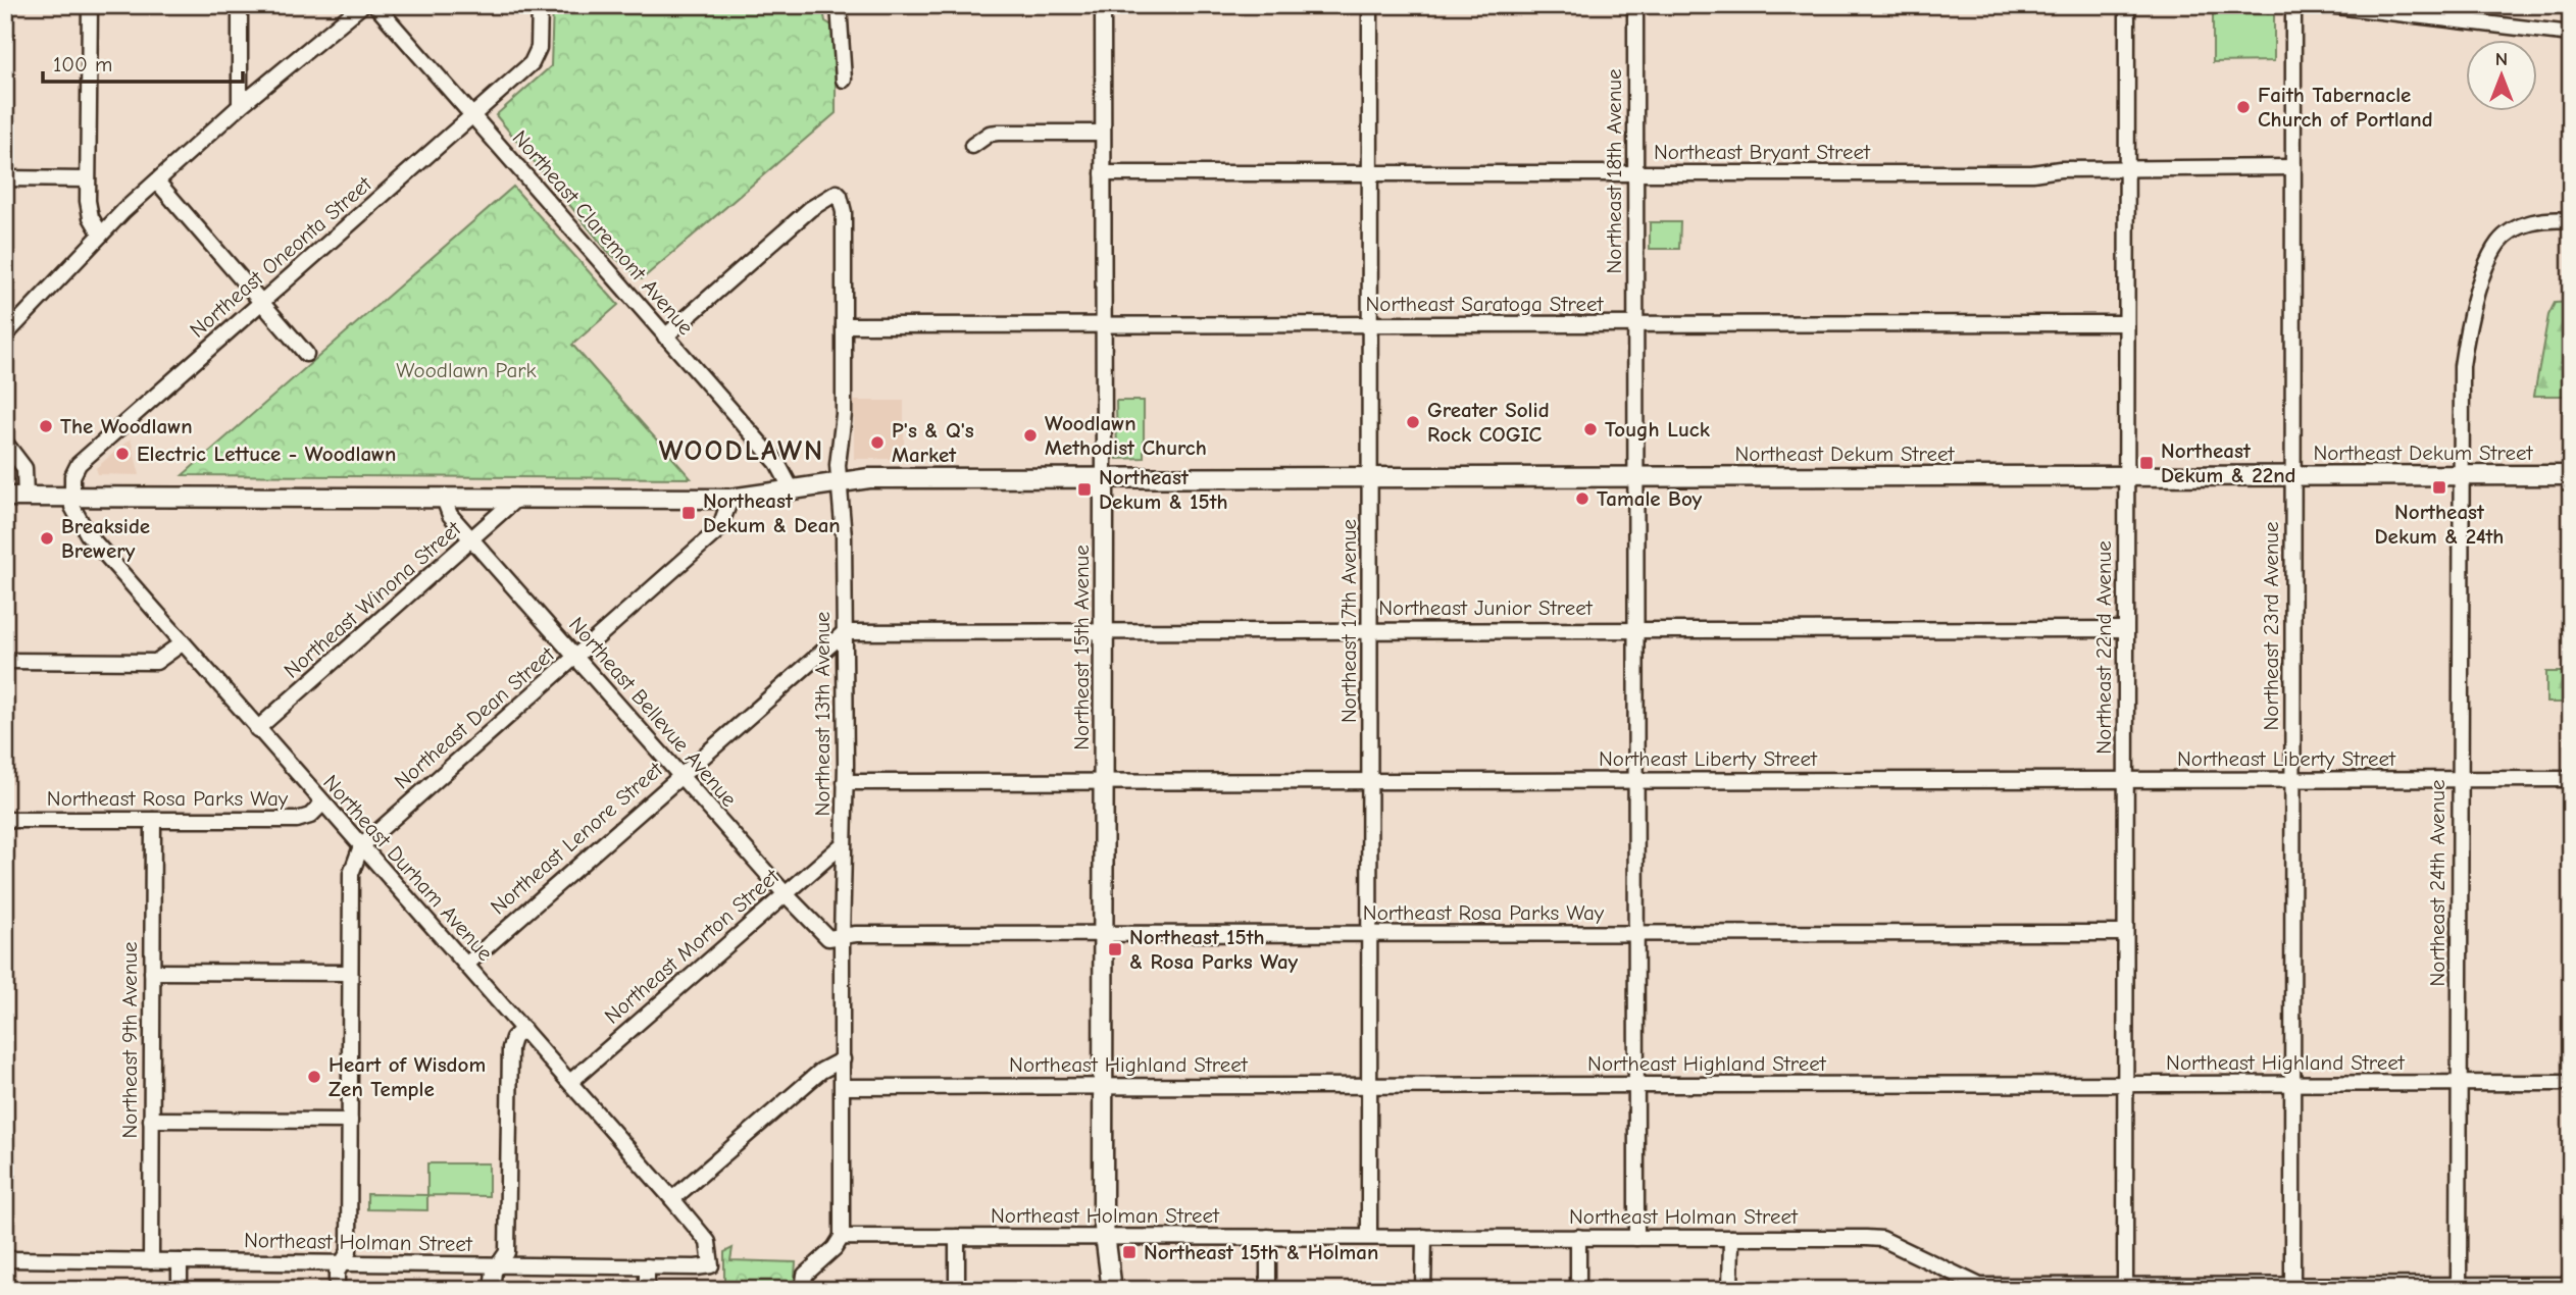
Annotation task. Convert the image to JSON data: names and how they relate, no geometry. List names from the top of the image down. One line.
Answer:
{"streets":{"street":["Northeast Bryant Street","Northeast 18th Avenue","Northeast Claremont Avenue","Northeast Oneonta Street","Northeast Saratoga Street","Northeast Dekum Street","Northeast Winona Street","Northeast Junior Street","Northeast 17th Avenue","Northeast 23rd Avenue","Northeast 15th Avenue","Northeast 22nd Avenue","Northeast Bellevue Avenue","Northeast 13th Avenue","Northeast Dean Street","Northeast Liberty Street","Northeast Rosa Parks Way","Northeast Lenore Street","Northeast Durham Avenue","Northeast 24th Avenue","Northeast Morton Street","Northeast 9th Avenue","Northeast Highland Street","Northeast Holman Street"]},"crossings":[["Northeast Bryant Street","Northeast 18th Avenue"],["Northeast Bryant Street","Northeast 17th Avenue"],["Northeast Bryant Street","Northeast 23rd Avenue"],["Northeast Bryant Street","Northeast 15th Avenue"],["Northeast Bryant Street","Northeast 22nd Avenue"],["Northeast 18th Avenue","Northeast Saratoga Street"],["Northeast 18th Avenue","Northeast Dekum Street"],["Northeast 18th Avenue","Northeast Junior Street"],["Northeast 18th Avenue","Northeast Liberty Street"],["Northeast 18th Avenue","Northeast Rosa Parks Way"],["Northeast 18th Avenue","Northeast Highland Street"],["Northeast 18th Avenue","Northeast Holman Street"],["Northeast Claremont Avenue","Northeast Oneonta Street"],["Northeast Claremont Avenue","Northeast Dekum Street"],["Northeast Claremont Avenue","Northeast 13th Avenue"],["Northeast Oneonta Street","Northeast Dekum Street"],["Northeast Oneonta Street","Northeast Durham Avenue"],["Northeast Saratoga Street","Northeast 17th Avenue"],["Northeast Saratoga Street","Northeast 15th Avenue"],["Northeast Saratoga Street","Northeast 22nd Avenue"],["Northeast Saratoga Street","Northeast 13th Avenue"],["Northeast Dekum Street","Northeast Winona Street"],["Northeast Dekum Street","Northeast 17th Avenue"],["Northeast Dekum Street","Northeast 23rd Avenue"],["Northeast Dekum Street","Northeast 15th Avenue"],["Northeast Dekum Street","Northeast 22nd Avenue"],["Northeast Dekum Street","Northeast Bellevue Avenue"],["Northeast Dekum Street","Northeast 13th Avenue"],["Northeast Dekum Street","Northeast Dean Street"],["Northeast Dekum Street","Northeast Durham Avenue"],["Northeast Dekum Street","Northeast 24th Avenue"],["Northeast Winona Street","Northeast Bellevue Avenue"],["Northeast Winona Street","Northeast Durham Avenue"],["Northeast Junior Street","Northeast 17th Avenue"],["Northeast Junior Street","Northeast 15th Avenue"],["Northeast Junior Street","Northeast 22nd Avenue"],["Northeast Junior Street","Northeast 13th Avenue"],["Northeast Junior Street","Northeast Lenore Street"],["Northeast 17th Avenue","Northeast Liberty Street"],["Northeast 17th Avenue","Northeast Rosa Parks Way"],["Northeast 17th Avenue","Northeast Highland Street"],["Northeast 17th Avenue","Northeast Holman Street"],["Northeast 23rd Avenue","Northeast Liberty Street"],["Northeast 23rd Avenue","Northeast Highland Street"],["Northeast 23rd Avenue","Northeast Holman Street"],["Northeast 15th Avenue","Northeast Liberty Street"],["Northeast 15th Avenue","Northeast Rosa Parks Way"],["Northeast 15th Avenue","Northeast Highland Street"],["Northeast 15th Avenue","Northeast Holman Street"],["Northeast 22nd Avenue","Northeast Liberty Street"],["Northeast 22nd Avenue","Northeast Rosa Parks Way"],["Northeast 22nd Avenue","Northeast Highland Street"],["Northeast 22nd Avenue","Northeast Holman Street"],["Northeast Bellevue Avenue","Northeast 13th Avenue"],["Northeast Bellevue Avenue","Northeast Dean Street"],["Northeast Bellevue Avenue","Northeast Rosa Parks Way"],["Northeast Bellevue Avenue","Northeast Lenore Street"],["Northeast Bellevue Avenue","Northeast Morton Street"],["Northeast 13th Avenue","Northeast Liberty Street"],["Northeast 13th Avenue","Northeast Rosa Parks Way"],["Northeast 13th Avenue","Northeast Lenore Street"],["Northeast 13th Avenue","Northeast Morton Street"],["Northeast 13th Avenue","Northeast Highland Street"],["Northeast 13th Avenue","Northeast Holman Street"],["Northeast Dean Street","Northeast Durham Avenue"],["Northeast Liberty Street","Northeast 24th Avenue"],["Northeast Rosa Parks Way","Northeast Durham Avenue"],["Northeast Rosa Parks Way","Northeast 9th Avenue"],["Northeast Lenore Street","Northeast Durham Avenue"],["Northeast Durham Avenue","Northeast Morton Street"],["Northeast Durham Avenue","Northeast Holman Street"],["Northeast 24th Avenue","Northeast Highland Street"],["Northeast 24th Avenue","Northeast Holman Street"],["Northeast 9th Avenue","Northeast Holman Street"]],"districts":["WOODLAWN"],"parks":["Woodlawn Park"],"places":{"other":["Faith Tabernacle Church of Portland","Greater Solid Rock COGIC","The Woodlawn","Tough Luck","Woodlawn Methodist Church","P's & Q's Market","Electric Lettuce - Woodlawn","Tamale Boy","Breakside Brewery","Heart of Wisdom Zen Temple"],"transit":["Northeast Dekum & 22nd","Northeast Dekum & 24th","Northeast Dekum & 15th","Northeast Dekum & Dean","Northeast 15th & Rosa Parks Way","Northeast 15th & Holman"]},"scale_bar":"100 m","north":"top"}
